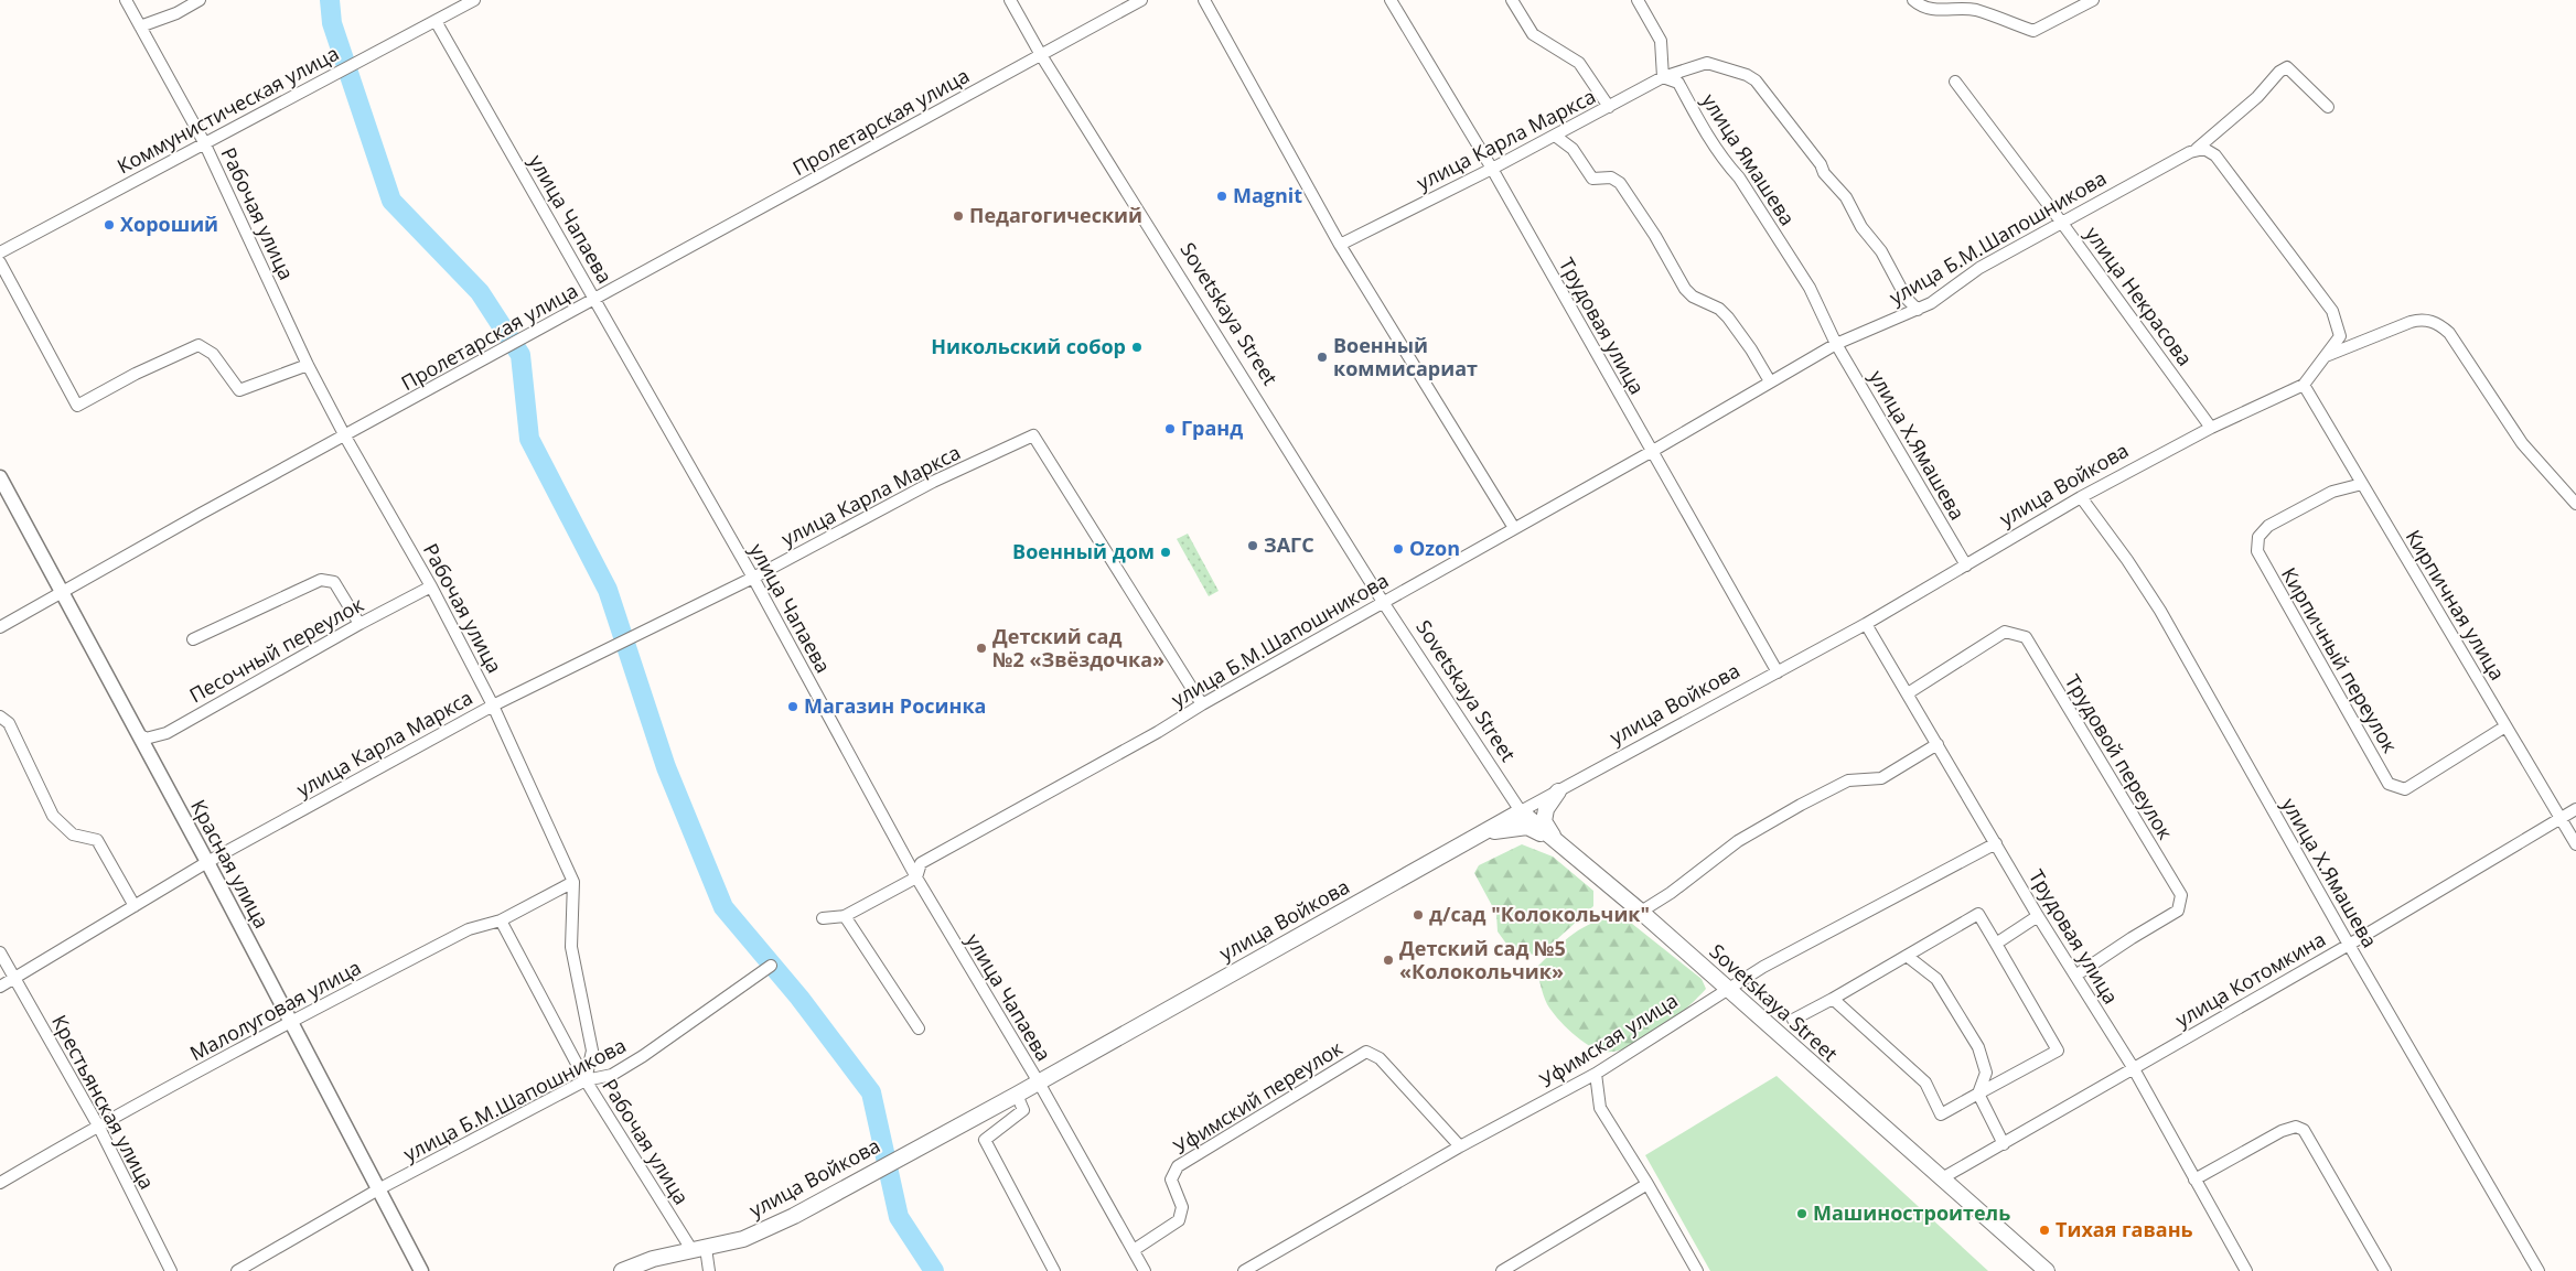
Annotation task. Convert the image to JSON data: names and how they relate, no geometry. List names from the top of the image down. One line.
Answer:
{"streets":{"main road":["Sovetskaya Street","улица Войкова"],"street":["Коммунистическая улица","Пролетарская улица","улица Карла Маркса","улица Ямашева","Рабочая улица","улица Чапаева","улица Б.М.Шапошникова","улица Некрасова","Трудовая улица","улица Х.Ямашева","Кирпичная улица","Песочный переулок","Кирпичный переулок","Трудовой переулок","Красная улица","улица Котомкина","Малолуговая улица","Уфимская улица","Уфимский переулок","Крестьянская улица"]},"crossings":[["Коммунистическая улица","Рабочая улица"],["Коммунистическая улица","улица Чапаева"],["Пролетарская улица","Рабочая улица"],["Пролетарская улица","улица Чапаева"],["Пролетарская улица","Sovetskaya Street"],["Пролетарская улица","Красная улица"],["улица Карла Маркса","улица Ямашева"],["улица Карла Маркса","Рабочая улица"],["улица Карла Маркса","улица Чапаева"],["улица Карла Маркса","улица Б.М.Шапошникова"],["улица Карла Маркса","Трудовая улица"],["улица Карла Маркса","Красная улица"],["улица Карла Маркса","Крестьянская улица"],["улица Ямашева","улица Б.М.Шапошникова"],["улица Ямашева","улица Х.Ямашева"],["Рабочая улица","улица Б.М.Шапошникова"],["Рабочая улица","улица Войкова"],["Рабочая улица","Песочный переулок"],["Рабочая улица","Малолуговая улица"],["улица Чапаева","улица Б.М.Шапошникова"],["улица Чапаева","улица Войкова"],["улица Чапаева","Уфимский переулок"],["улица Б.М.Шапошникова","улица Некрасова"],["улица Б.М.Шапошникова","Sovetskaya Street"],["улица Б.М.Шапошникова","Трудовая улица"],["улица Б.М.Шапошникова","улица Х.Ямашева"],["улица Б.М.Шапошникова","улица Войкова"],["улица Б.М.Шапошникова","Красная улица"],["улица Некрасова","улица Войкова"],["Sovetskaya Street","улица Войкова"],["Sovetskaya Street","улица Котомкина"],["Sovetskaya Street","Уфимская улица"],["Трудовая улица","улица Войкова"],["Трудовая улица","Трудовой переулок"],["Трудовая улица","улица Котомкина"],["Трудовая улица","Уфимская улица"],["улица Х.Ямашева","улица Войкова"],["улица Х.Ямашева","улица Котомкина"],["улица Войкова","Кирпичная улица"],["Кирпичная улица","Кирпичный переулок"],["Кирпичная улица","улица Котомкина"],["Песочный переулок","Красная улица"],["Красная улица","Малолуговая улица"],["Малолуговая улица","Крестьянская улица"],["Уфимская улица","Уфимский переулок"]],"places":["Magnit","Педагогический","Хороший","Никольский собор","Военный коммисариат","Гранд","ЗАГС","Ozon","Военный дом","Детский сад №2 «Звёздочка»","Магазин Росинка","д/сад \"Колокольчик\"","Детский сад №5 «Колокольчик»","Машиностроитель","Тихая гавань"]}
